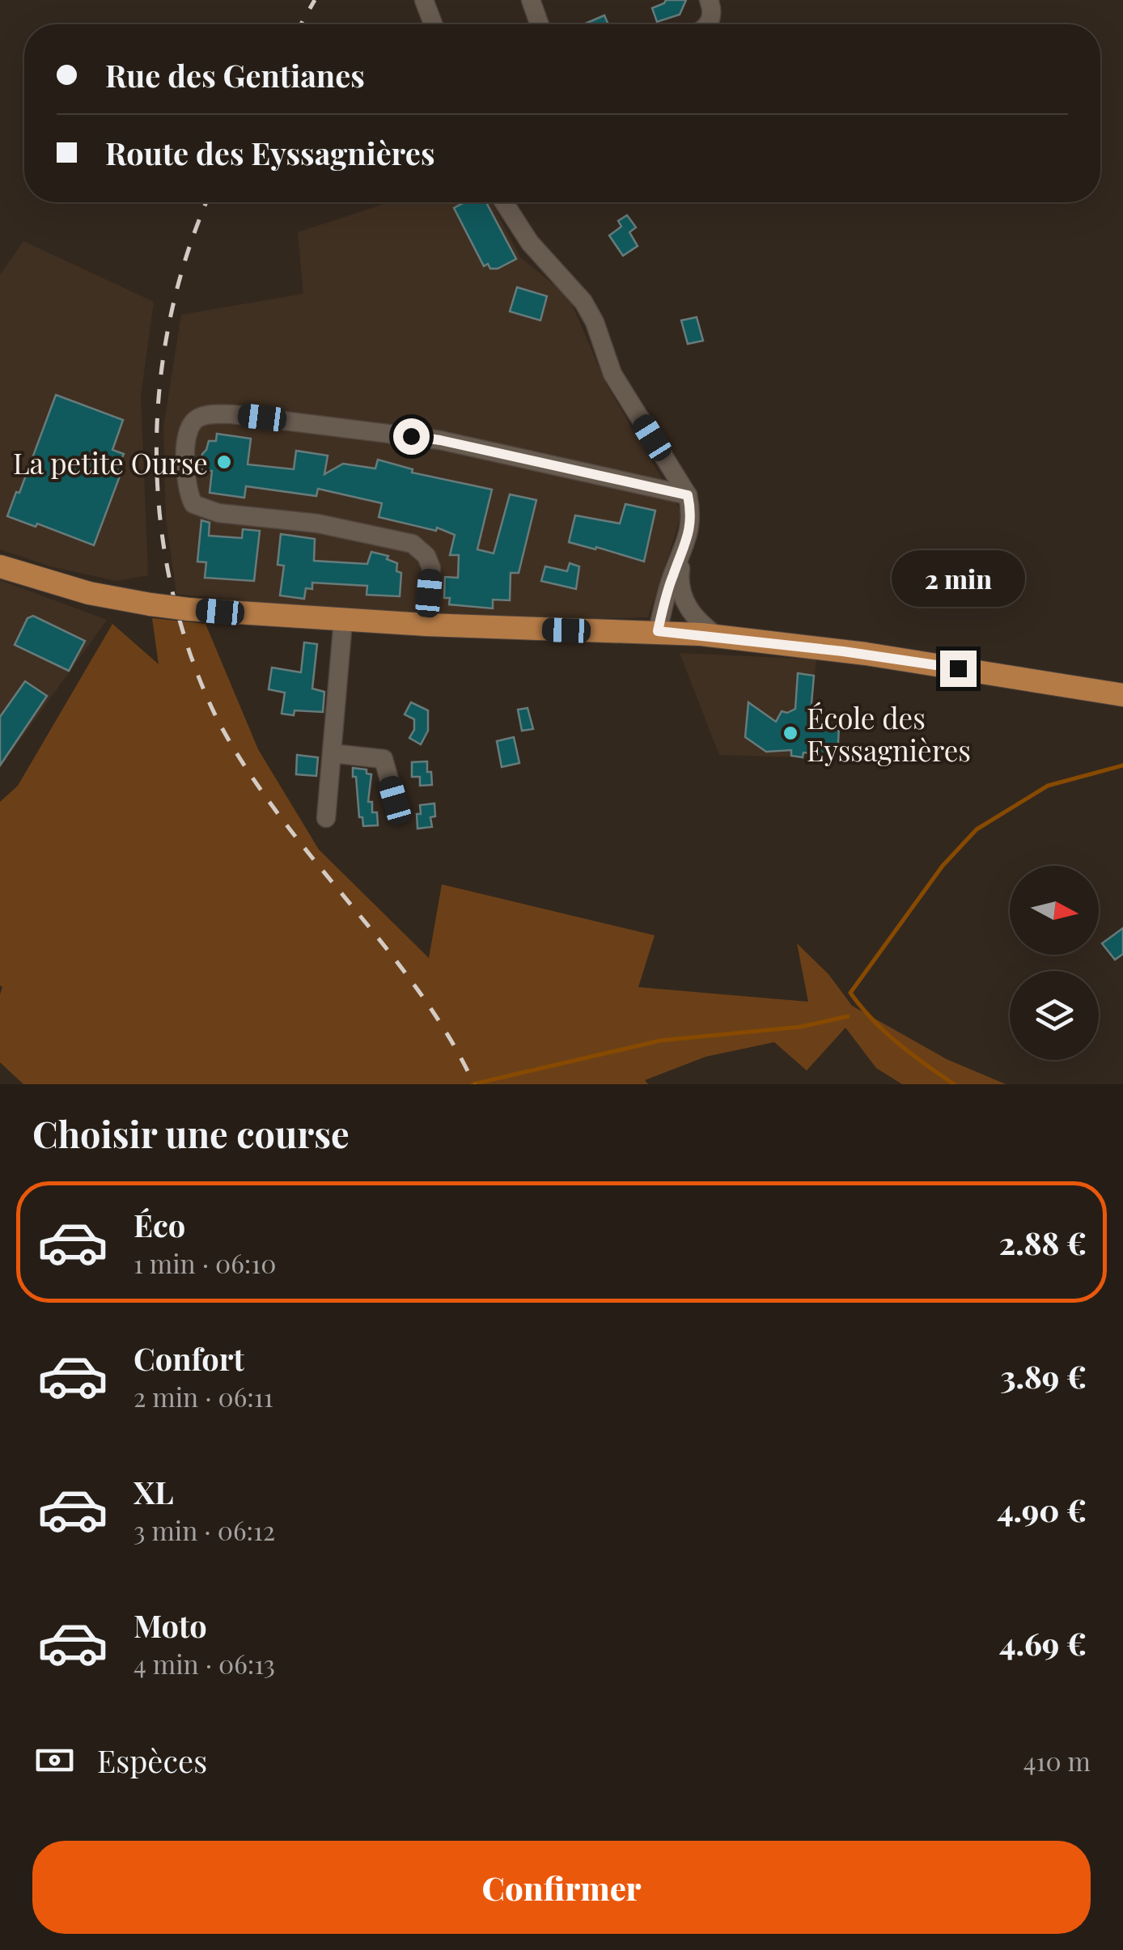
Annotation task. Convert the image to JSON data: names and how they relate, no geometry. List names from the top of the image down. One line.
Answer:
{"places":["La petite Ourse","École des Eyssagnières"],"north":"right","page":{"banner":["Rue des Gentianes","Route des Eyssagnières"],"bubble":"2 min","heading":"Choisir une course","list":[{"name":"Éco","note":"1 min · 06:10","value":"2.88 €"},{"name":"Confort","note":"2 min · 06:11","value":"3.89 €"},{"name":"XL","note":"3 min · 06:12","value":"4.90 €"},{"name":"Moto","note":"4 min · 06:13","value":"4.69 €"}],"pay":["Espèces","410 m"],"buttons":"Confirmer"}}
